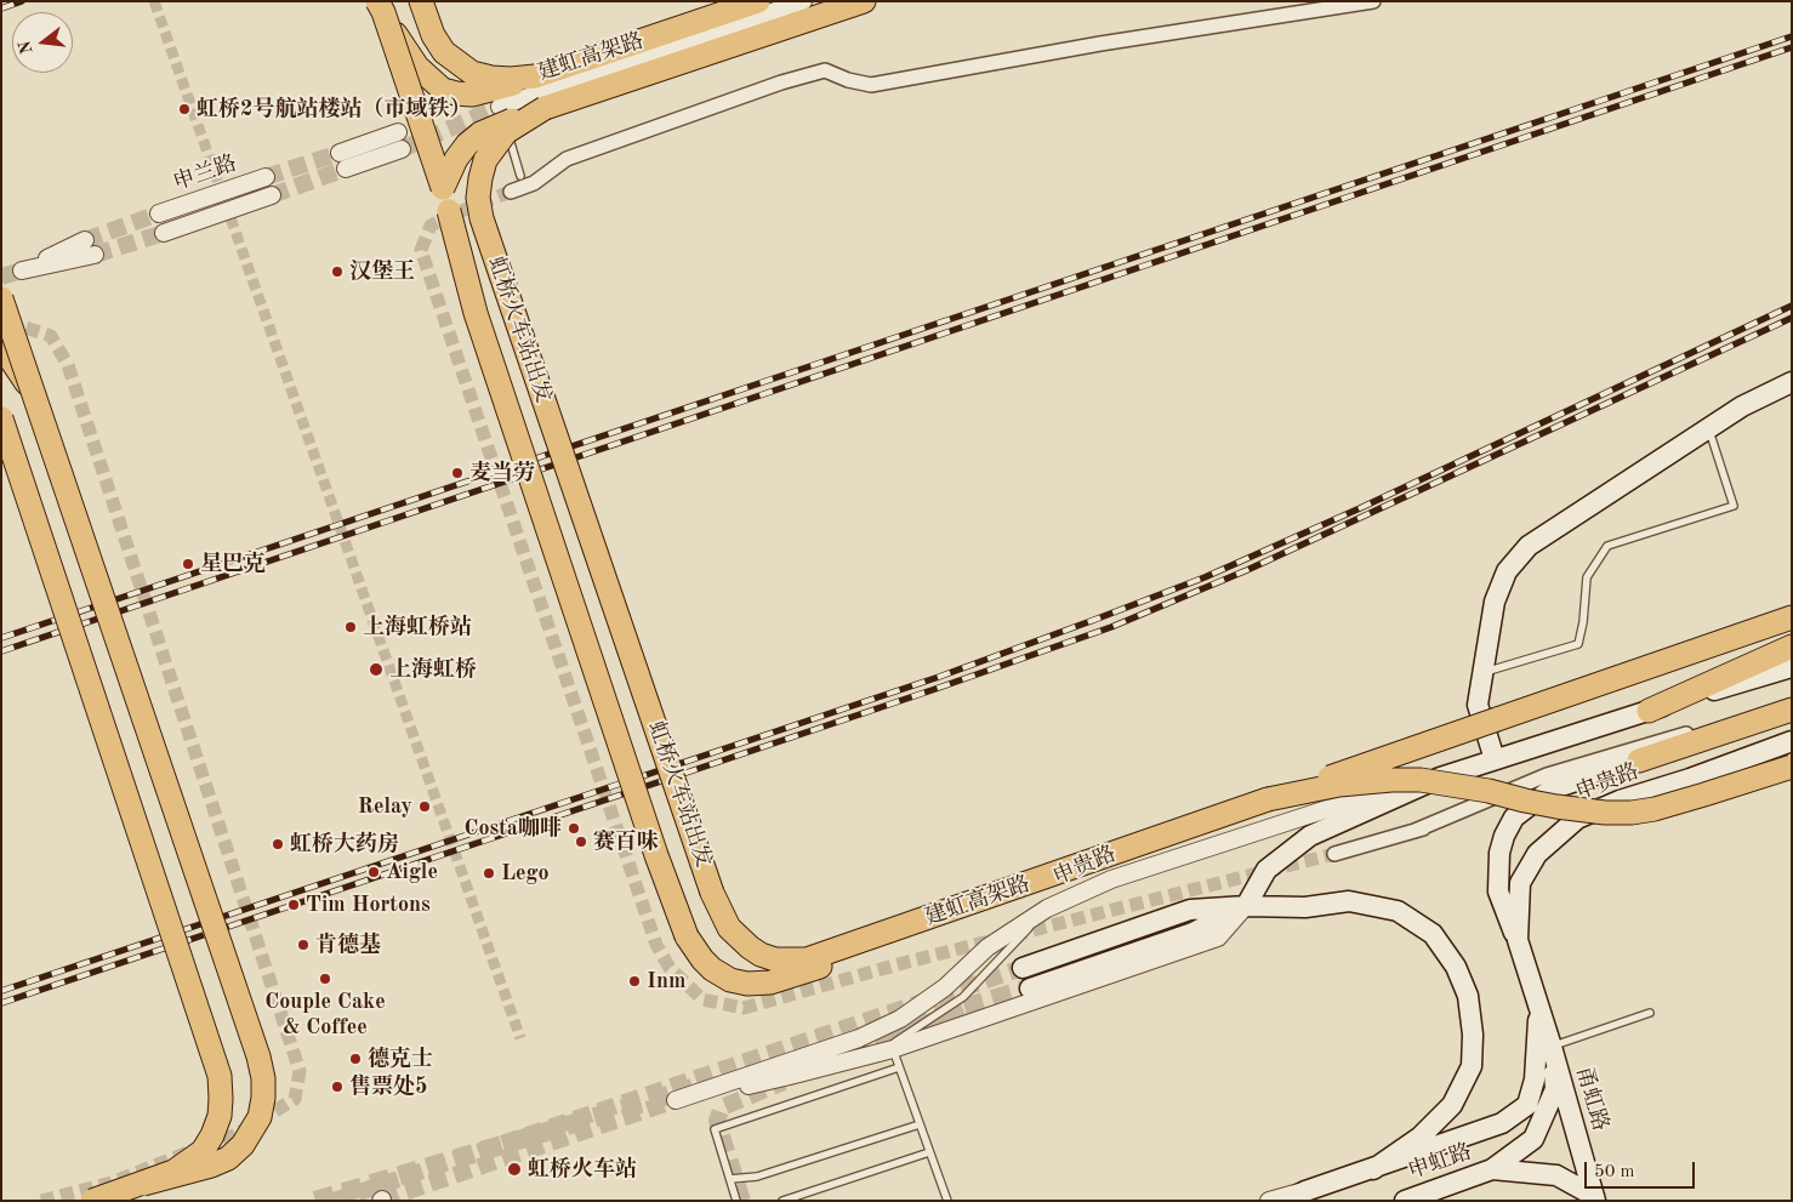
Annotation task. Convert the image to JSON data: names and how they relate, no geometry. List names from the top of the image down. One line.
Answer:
{"streets":{"highway":["建虹高架路","虹桥火车站出发"],"main road":["申贵路","甬虹路","申虹路"],"street":["申兰路"]},"crossings":[["建虹高架路","虹桥火车站出发"],["申贵路","甬虹路"],["申贵路","申虹路"],["甬虹路","申虹路"]],"places":["虹桥2号航站楼站（市域铁）","汉堡王","麦当劳","星巴克","上海虹桥站","上海虹桥","Relay","Costa咖啡","赛百味","虹桥大药房","Aigle","Lego","Tim Hortons","肯德基","Couple Cake & Coffee","Inm","德克士","售票处5","虹桥火车站"],"scale_bar":"50 m","north":"left"}
